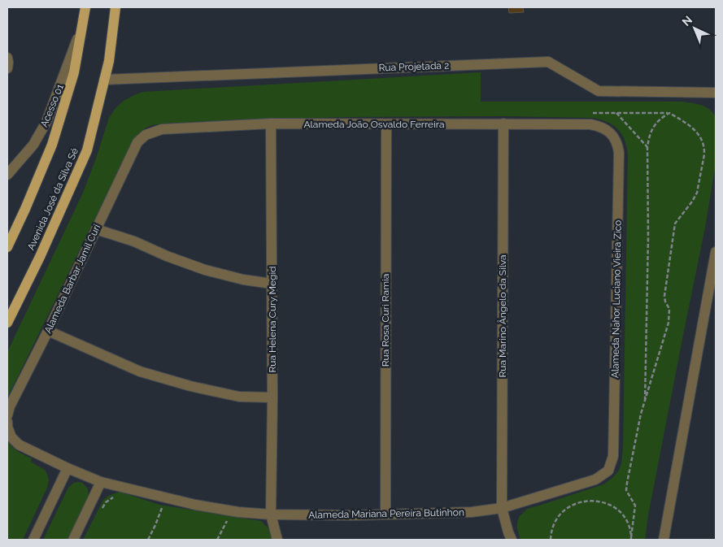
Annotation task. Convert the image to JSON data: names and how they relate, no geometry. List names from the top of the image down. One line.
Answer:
{"streets":{"main road":["Avenida José da Silva Sé"],"street":["Rua Projetada 2","Acesso 01","Alameda João Osvaldo Ferreira","Alameda Barbar Jamil Curi","Alameda Nahor Luciano Vieira Zico","Rua Marino Ângelo da Silva","Rua Helena Cury Megid","Rua Rosa Curi Ramia","Alameda Mariana Pereira Butinhon"]},"crossings":[["Rua Projetada 2","Avenida José da Silva Sé"],["Alameda João Osvaldo Ferreira","Alameda Barbar Jamil Curi"],["Alameda João Osvaldo Ferreira","Alameda Nahor Luciano Vieira Zico"],["Alameda João Osvaldo Ferreira","Rua Marino Ângelo da Silva"],["Alameda João Osvaldo Ferreira","Rua Helena Cury Megid"],["Alameda João Osvaldo Ferreira","Rua Rosa Curi Ramia"],["Alameda Nahor Luciano Vieira Zico","Alameda Mariana Pereira Butinhon"],["Rua Marino Ângelo da Silva","Alameda Mariana Pereira Butinhon"],["Rua Helena Cury Megid","Alameda Mariana Pereira Butinhon"],["Rua Rosa Curi Ramia","Alameda Mariana Pereira Butinhon"]],"north":"top left"}
